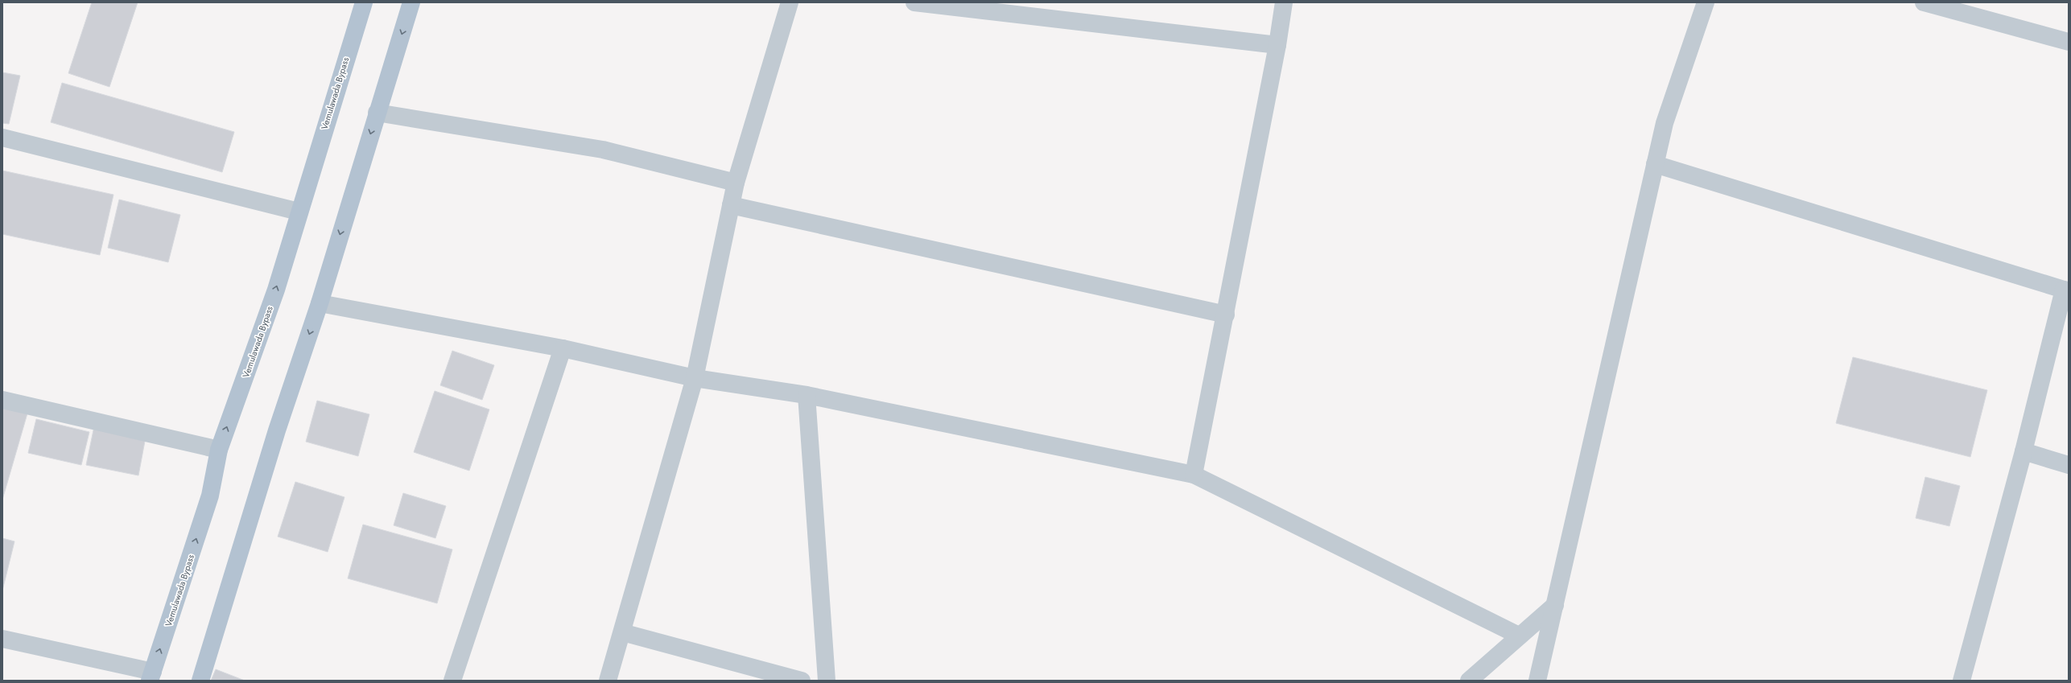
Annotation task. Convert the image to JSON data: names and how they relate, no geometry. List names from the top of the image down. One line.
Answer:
{"streets":{"main road":["Vemulawada Bypass"]}}
